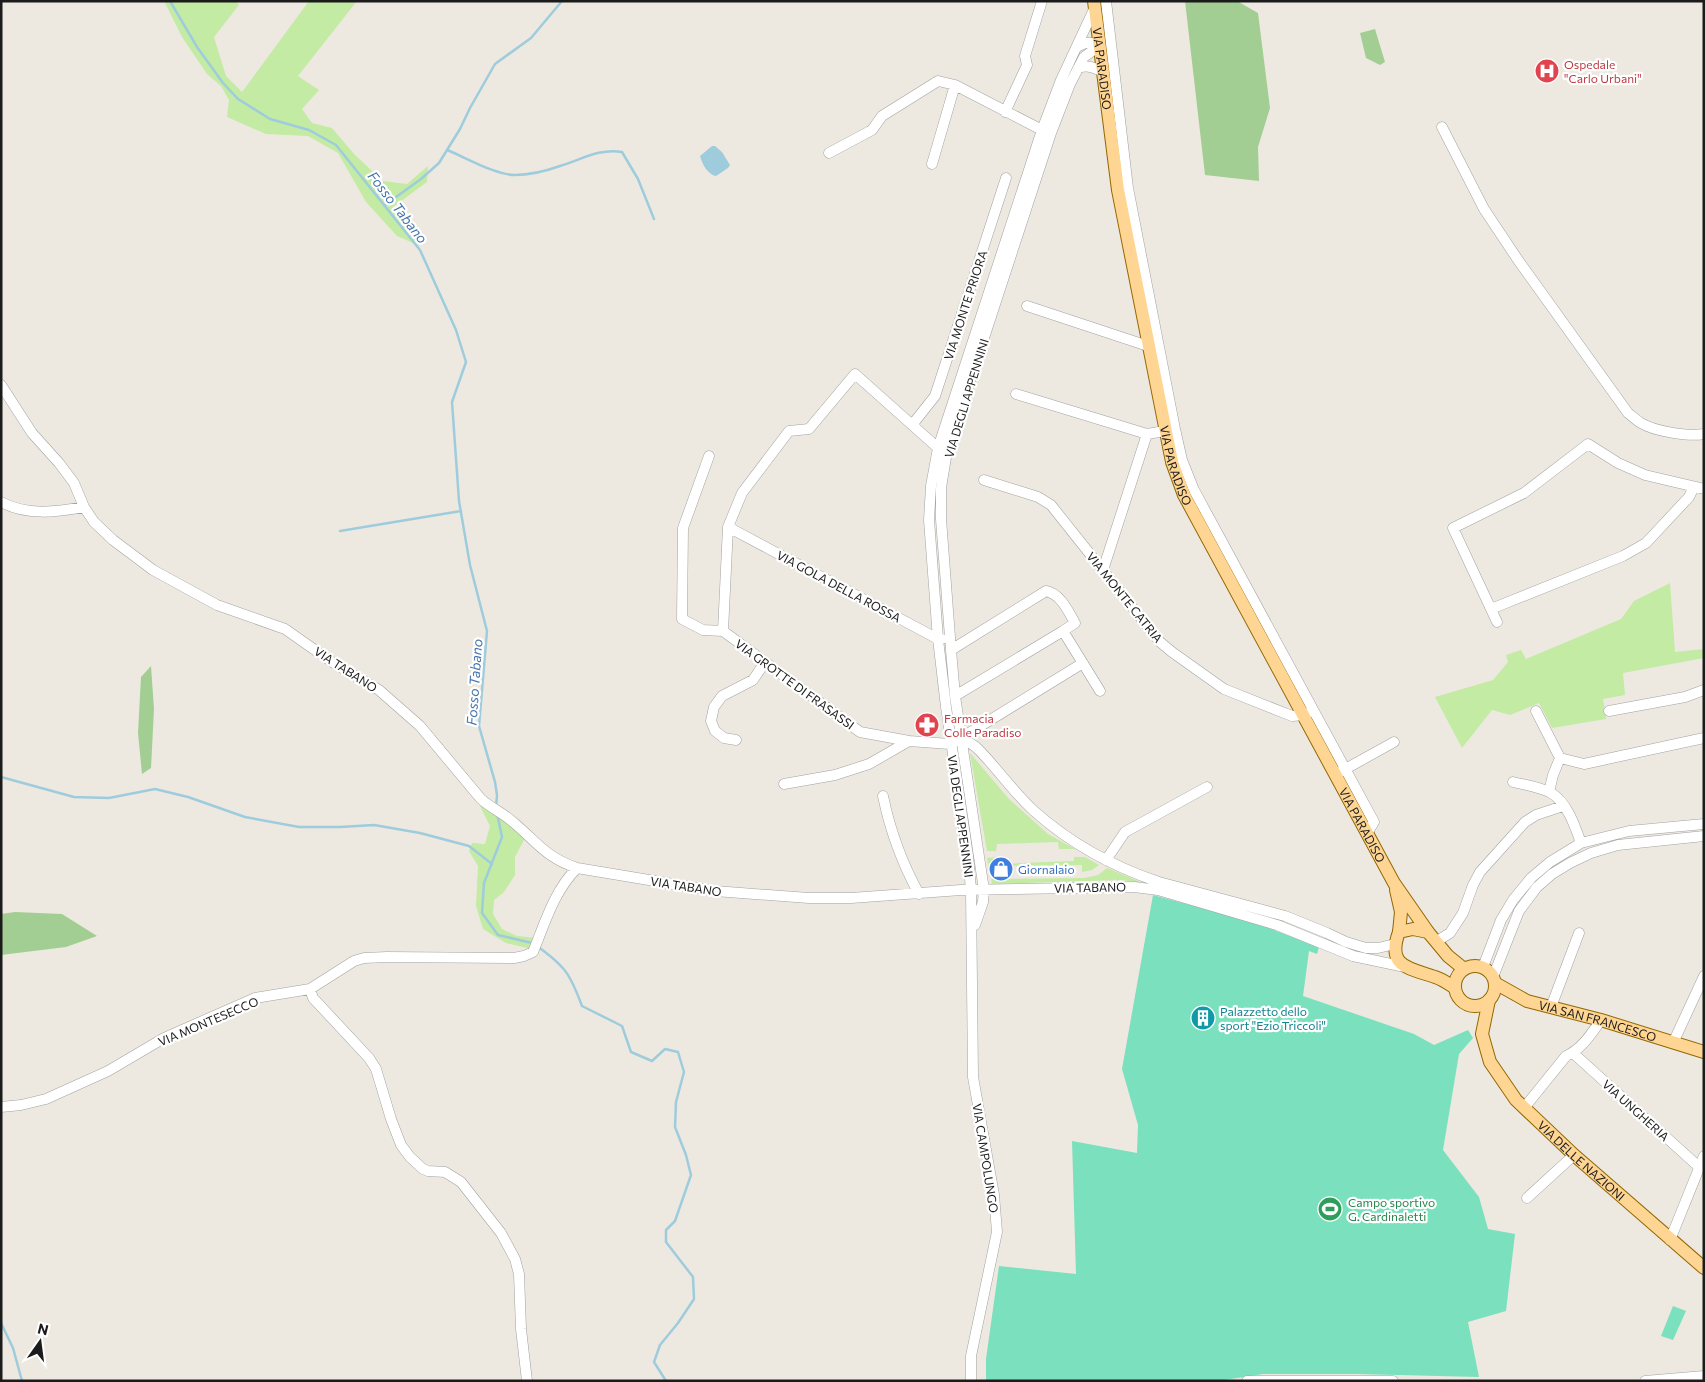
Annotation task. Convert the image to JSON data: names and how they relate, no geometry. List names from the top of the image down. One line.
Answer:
{"streets":{"main road":["VIA PARADISO","VIA SAN FRANCESCO","VIA DELLE NAZIONI"],"street":["VIA MONTE PRIORA","VIA DEGLI APPENNINI","VIA GOLA DELLA ROSSA","VIA MONTE CATRIA","VIA TABANO","VIA GROTTE DI FRASASSI","VIA MONTESECCO","VIA UNGHERIA","VIA CAMPOLUNGO"]},"crossings":[["VIA PARADISO","VIA DEGLI APPENNINI"],["VIA PARADISO","VIA MONTE CATRIA"],["VIA MONTE PRIORA","VIA GROTTE DI FRASASSI"],["VIA DEGLI APPENNINI","VIA GOLA DELLA ROSSA"],["VIA DEGLI APPENNINI","VIA TABANO"],["VIA DEGLI APPENNINI","VIA GROTTE DI FRASASSI"],["VIA DEGLI APPENNINI","VIA CAMPOLUNGO"],["VIA GOLA DELLA ROSSA","VIA GROTTE DI FRASASSI"],["VIA TABANO","VIA MONTESECCO"],["VIA TABANO","VIA CAMPOLUNGO"],["VIA SAN FRANCESCO","VIA DELLE NAZIONI"]],"water":["Fosso Tabano"],"places":{"hospital":["Ospedale \"Carlo Urbani\""],"pharmacy":["Farmacia Colle Paradiso"],"shop":["Giornalaio"],"building":["Palazzetto dello sport \"Ezio Triccoli\""],"sports":["Campo sportivo G. Cardinaletti"]},"north":"top"}
